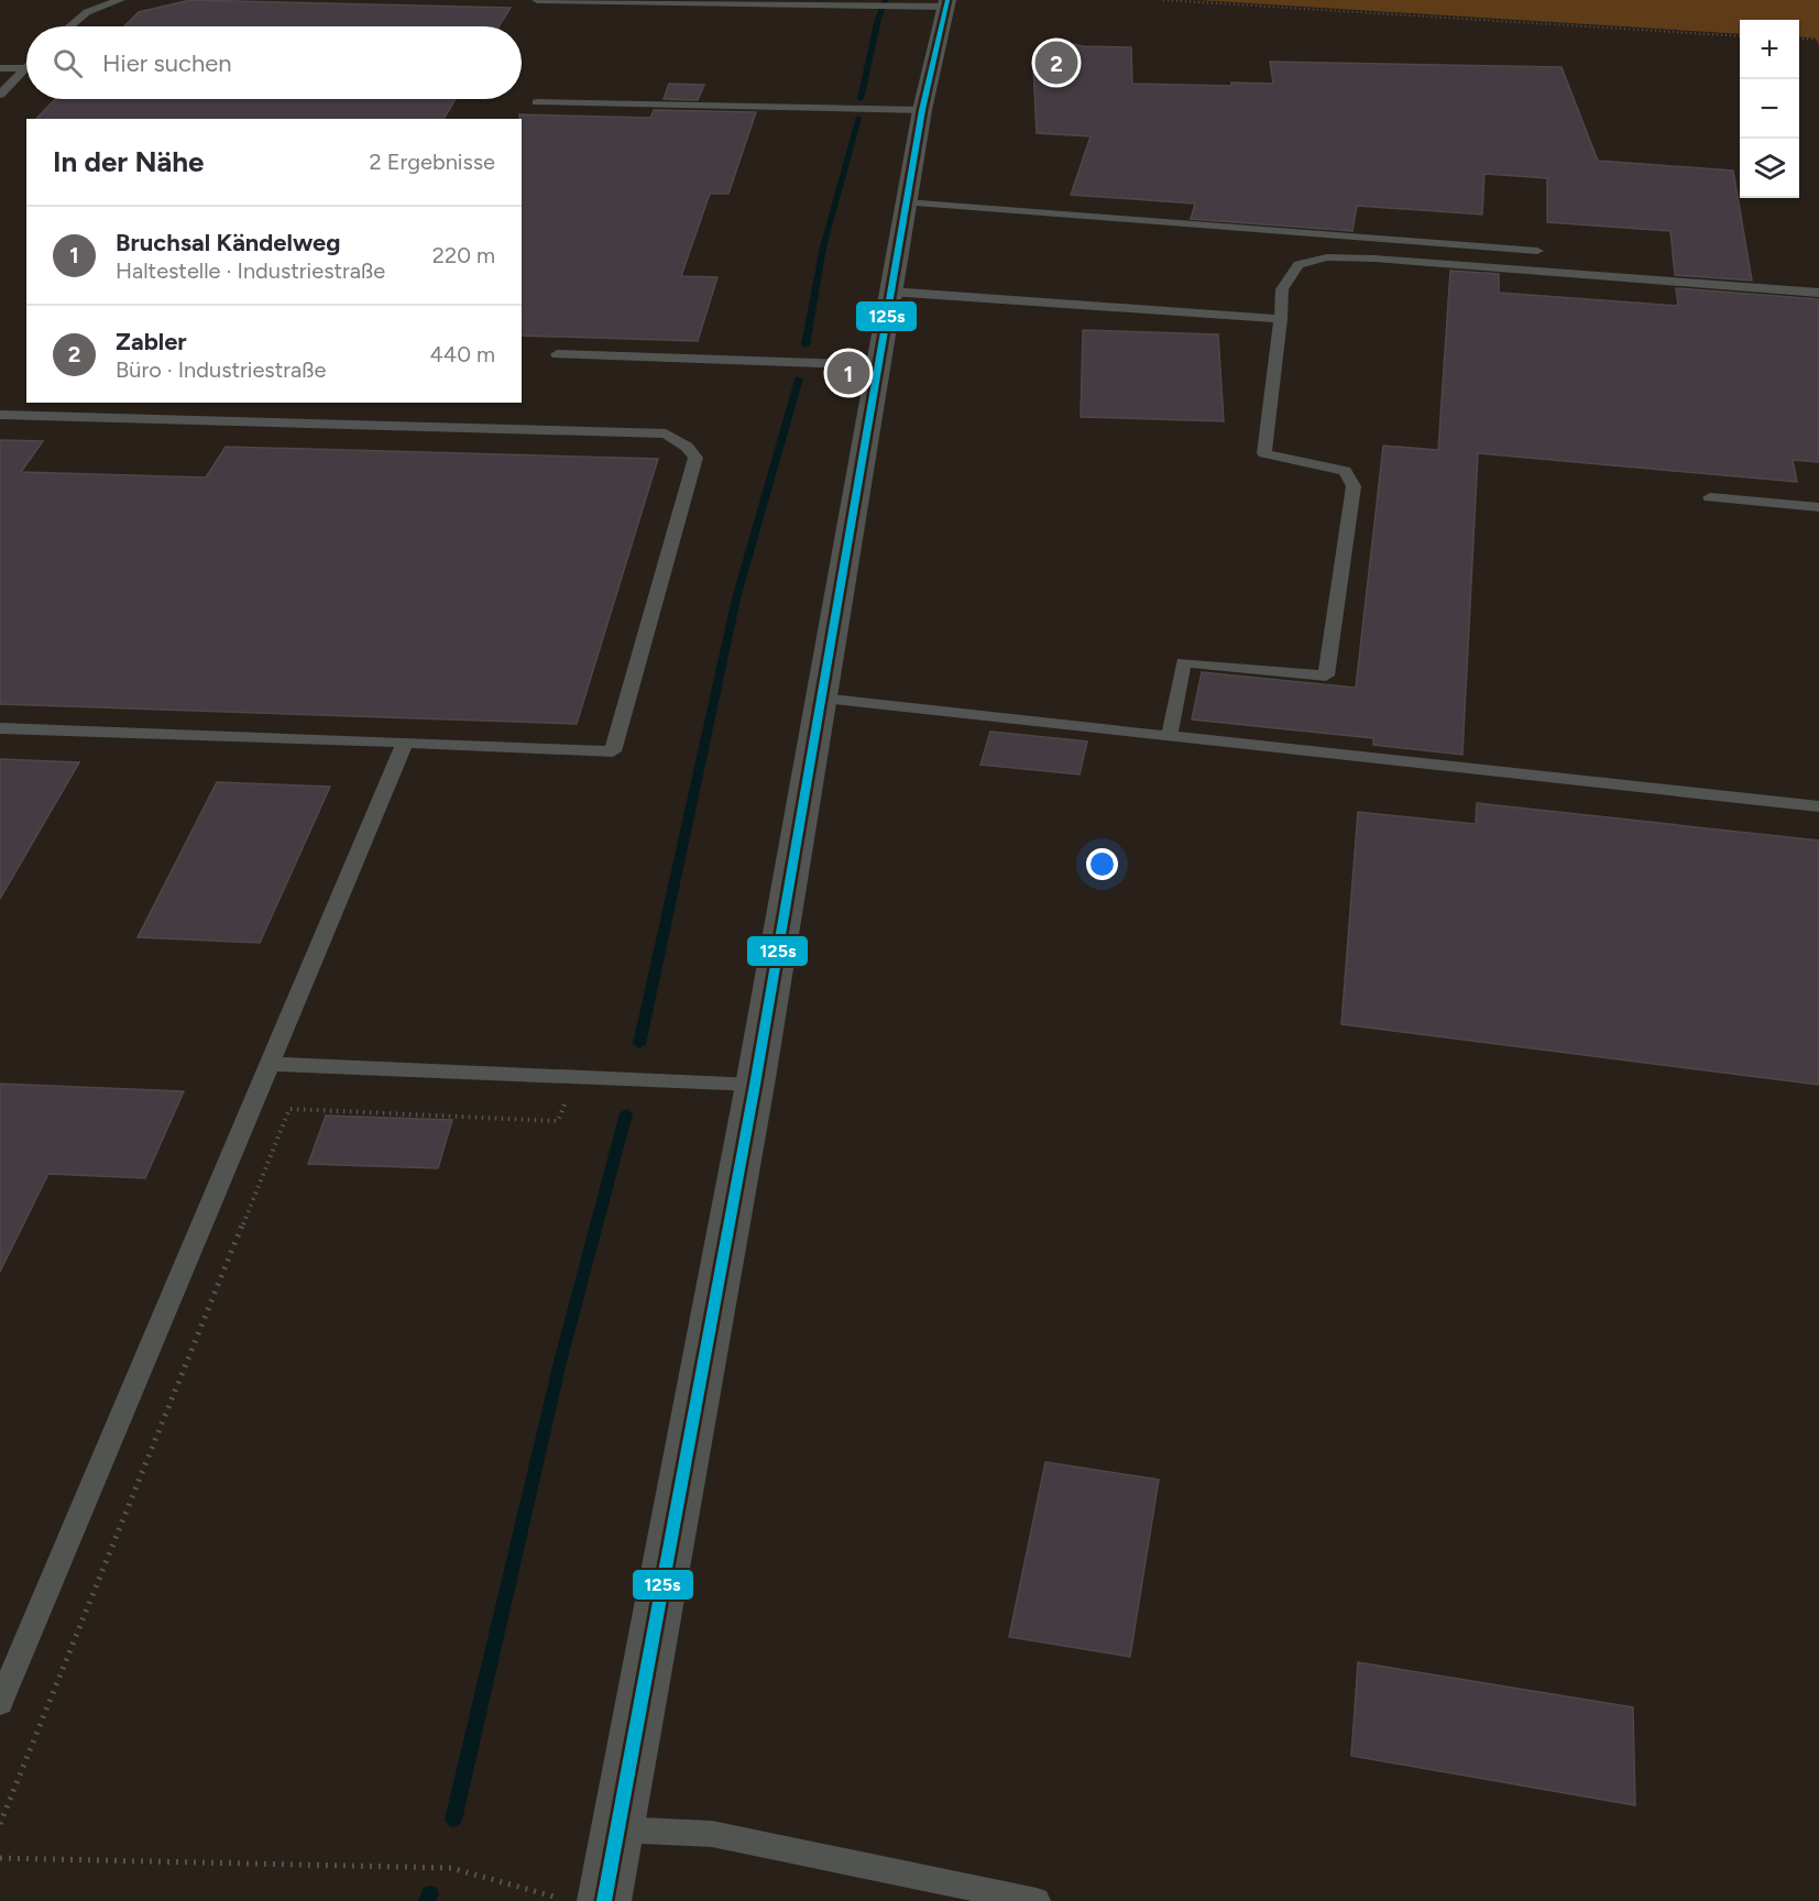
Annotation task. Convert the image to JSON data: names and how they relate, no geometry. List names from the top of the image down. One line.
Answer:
{"lines":["transit line 125s"],"page":{"map_buttons":["+","−"],"search":"Hier suchen","pins":["2","1"],"heading":["In der Nähe","2 Ergebnisse"],"list":[{"mark":"1","name":"Bruchsal Kändelweg","note":"Haltestelle · Industriestraße","value":"220 m"},{"mark":"2","name":"Zabler","note":"Büro · Industriestraße","value":"440 m"}]}}
